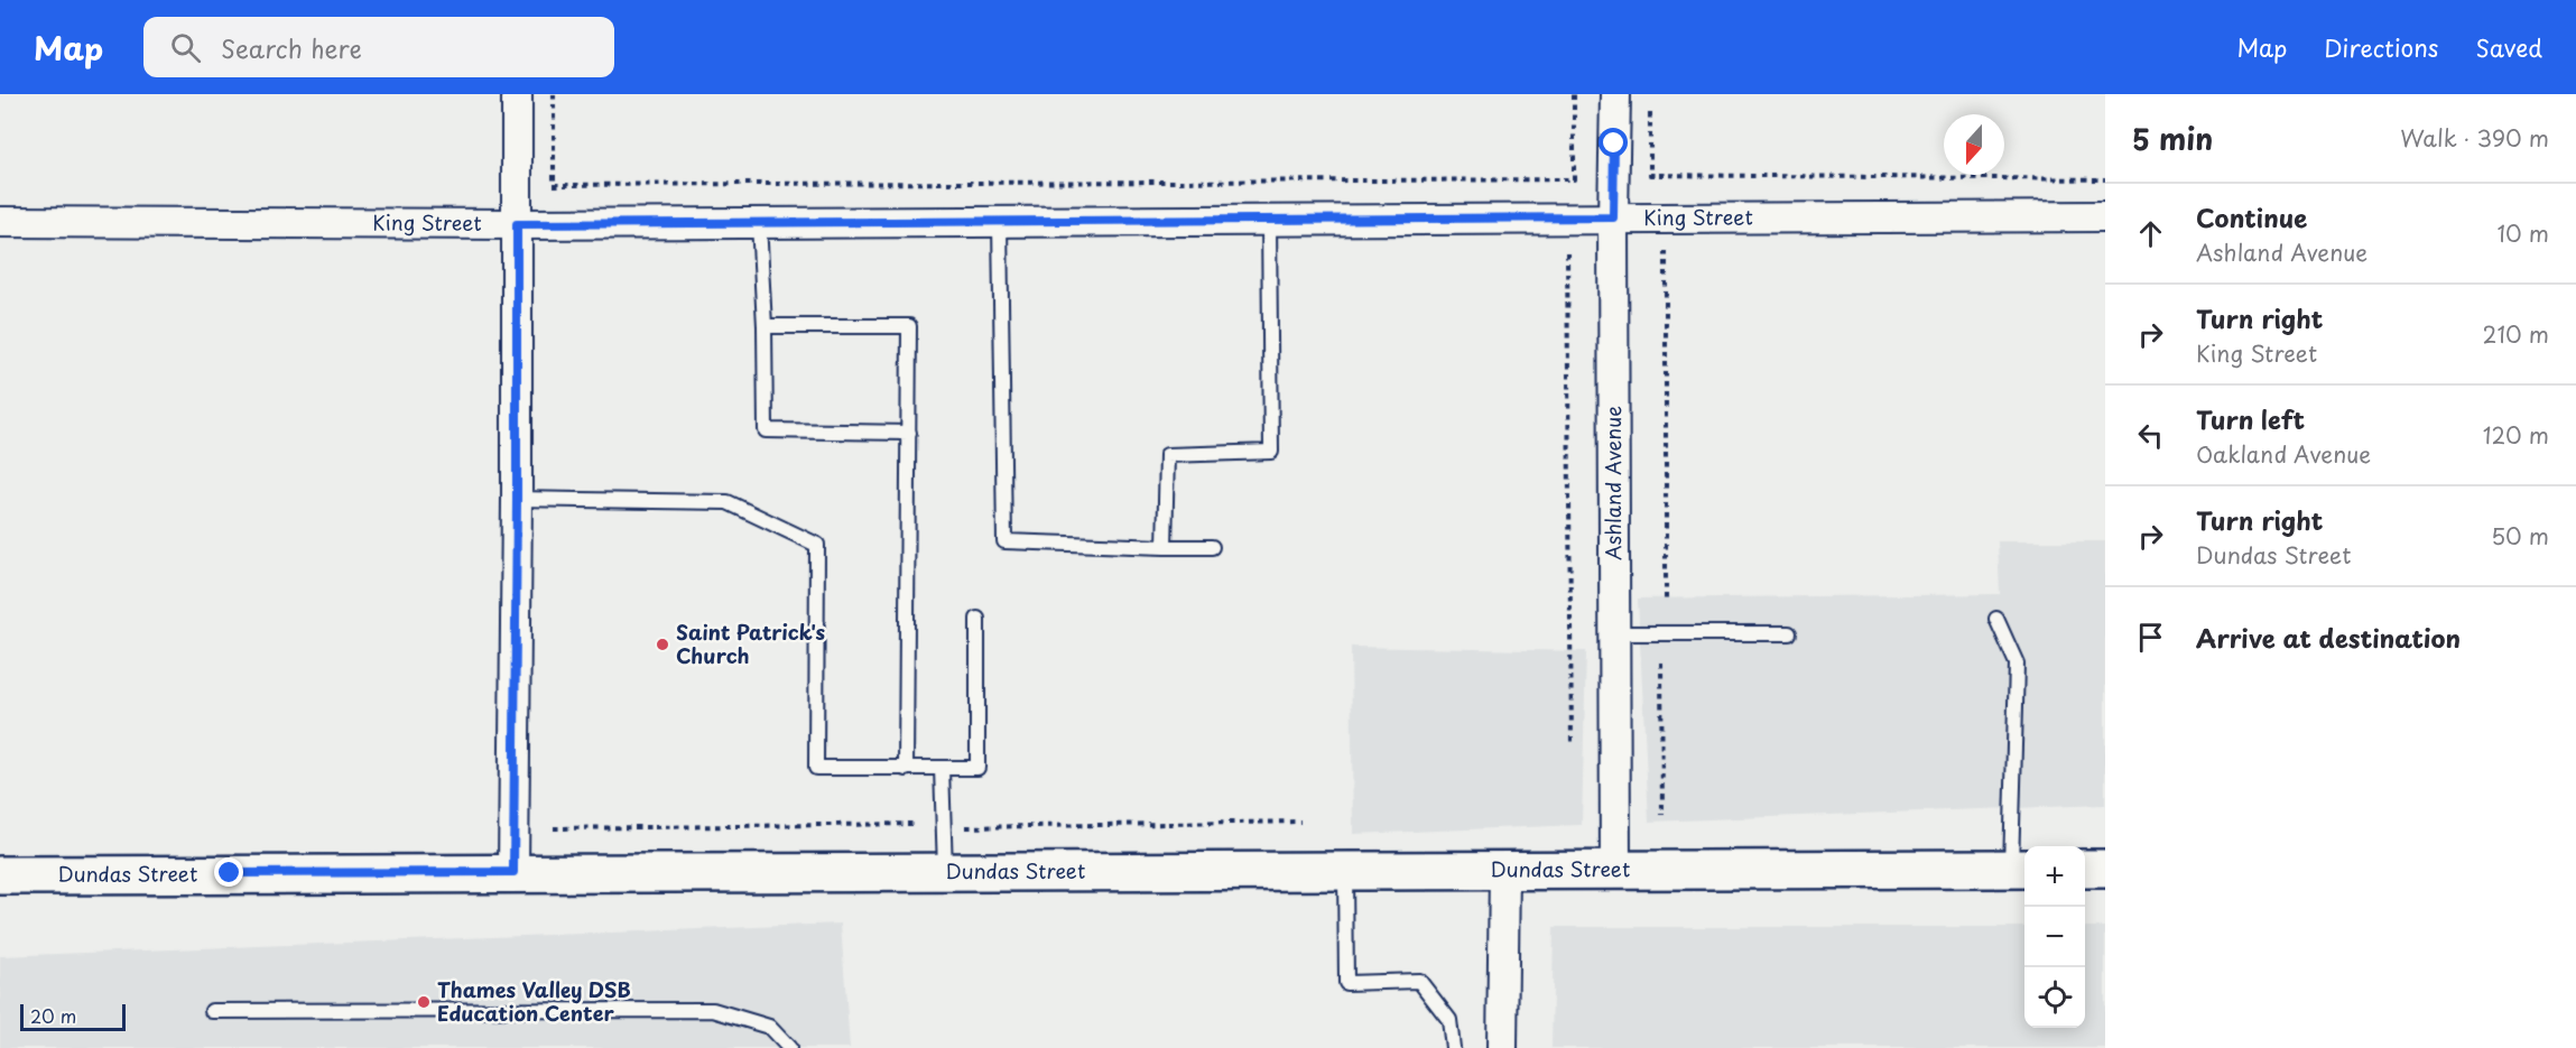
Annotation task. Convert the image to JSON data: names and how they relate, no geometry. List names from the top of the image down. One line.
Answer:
{"streets":{"main road":["Dundas Street"],"street":["King Street","Ashland Avenue"]},"crossings":[["King Street","Ashland Avenue"],["Ashland Avenue","Dundas Street"]],"places":["Saint Patrick's Church","Thames Valley DSB Education Center"],"scale_bar":"20 m","north":"bottom","page":{"header":"Map","search":"Search here","nav":["Map","Directions","Saved"],"heading":["5 min","Walk · 390 m"],"list":[["Continue","Ashland Avenue","10 m"],["Turn right","King Street","210 m"],["Turn left","Oakland Avenue","120 m"],["Turn right","Dundas Street","50 m"],"Arrive at destination"],"map_buttons":["+","−"],"scale":"20 m"}}
